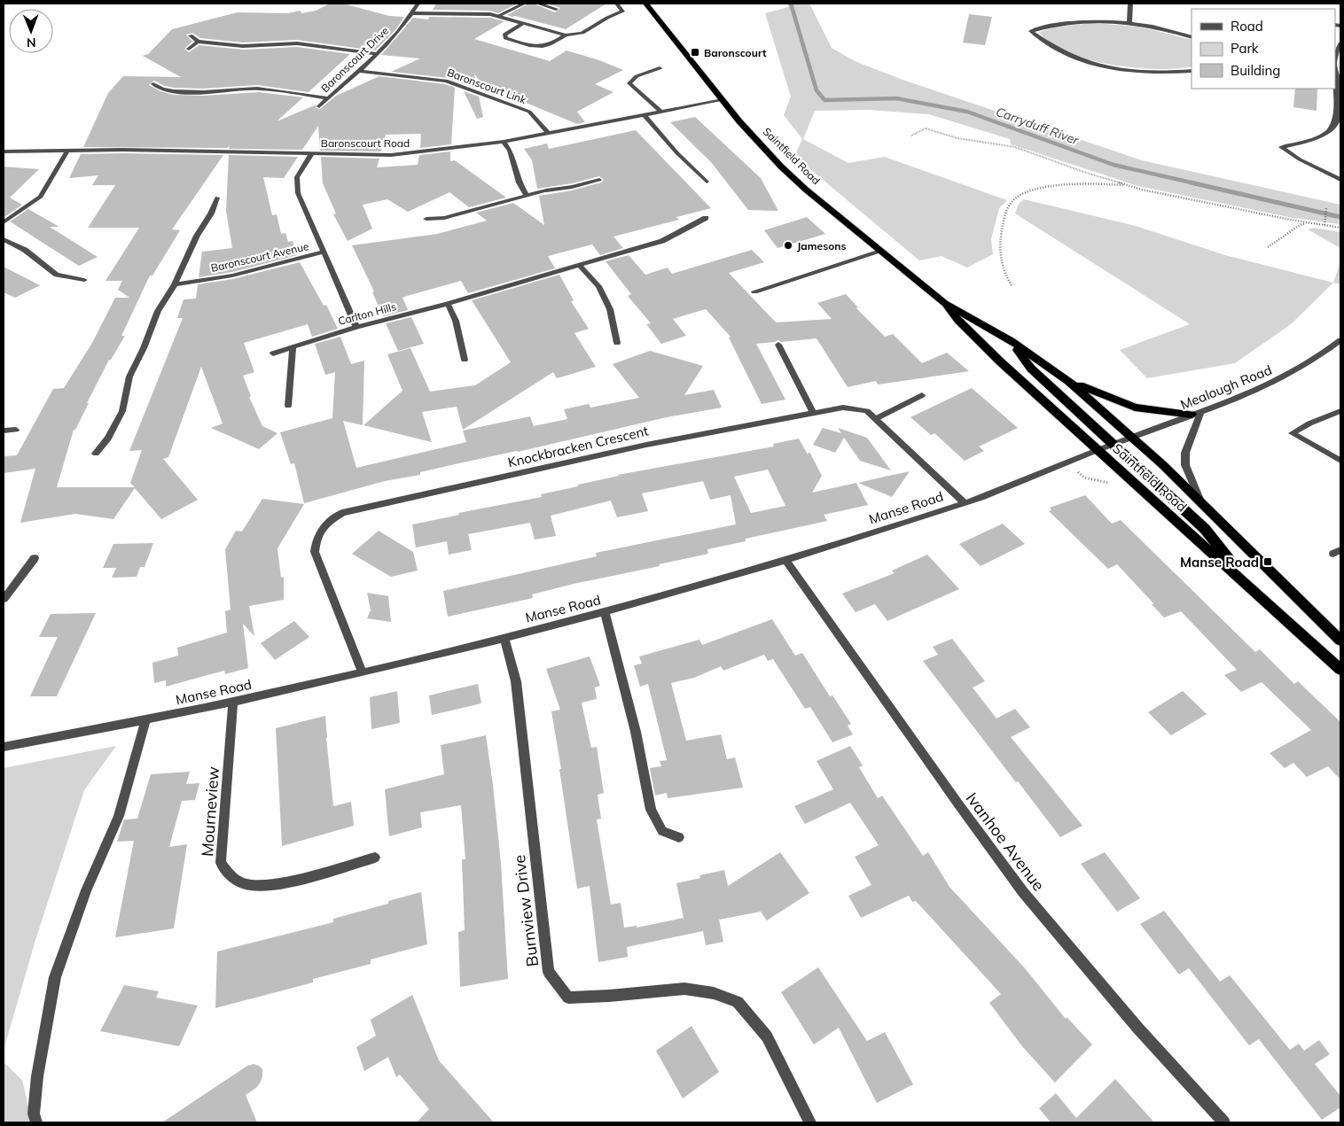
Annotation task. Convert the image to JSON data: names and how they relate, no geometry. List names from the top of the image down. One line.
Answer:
{"streets":{"highway":["Saintfield Road"],"street":["Baronscourt Drive","Baronscourt Link","Baronscourt Road","Baronscourt Avenue","Carlton Hills","Mealough Road","Knockbracken Crescent","Manse Road","Mourneview","Ivanhoe Avenue","Burnview Drive"]},"crossings":[["Baronscourt Drive","Baronscourt Link"],["Baronscourt Link","Baronscourt Road"],["Baronscourt Road","Saintfield Road"],["Baronscourt Road","Baronscourt Avenue"],["Saintfield Road","Mealough Road"],["Saintfield Road","Manse Road"],["Baronscourt Avenue","Carlton Hills"],["Mealough Road","Manse Road"],["Knockbracken Crescent","Manse Road"],["Manse Road","Mourneview"],["Manse Road","Ivanhoe Avenue"],["Manse Road","Burnview Drive"]],"water":["Carryduff River"],"places":{"transit":["Baronscourt","Manse Road"],"other":["Jamesons"]},"legend":["Road","Park","Building"],"north":"bottom"}
